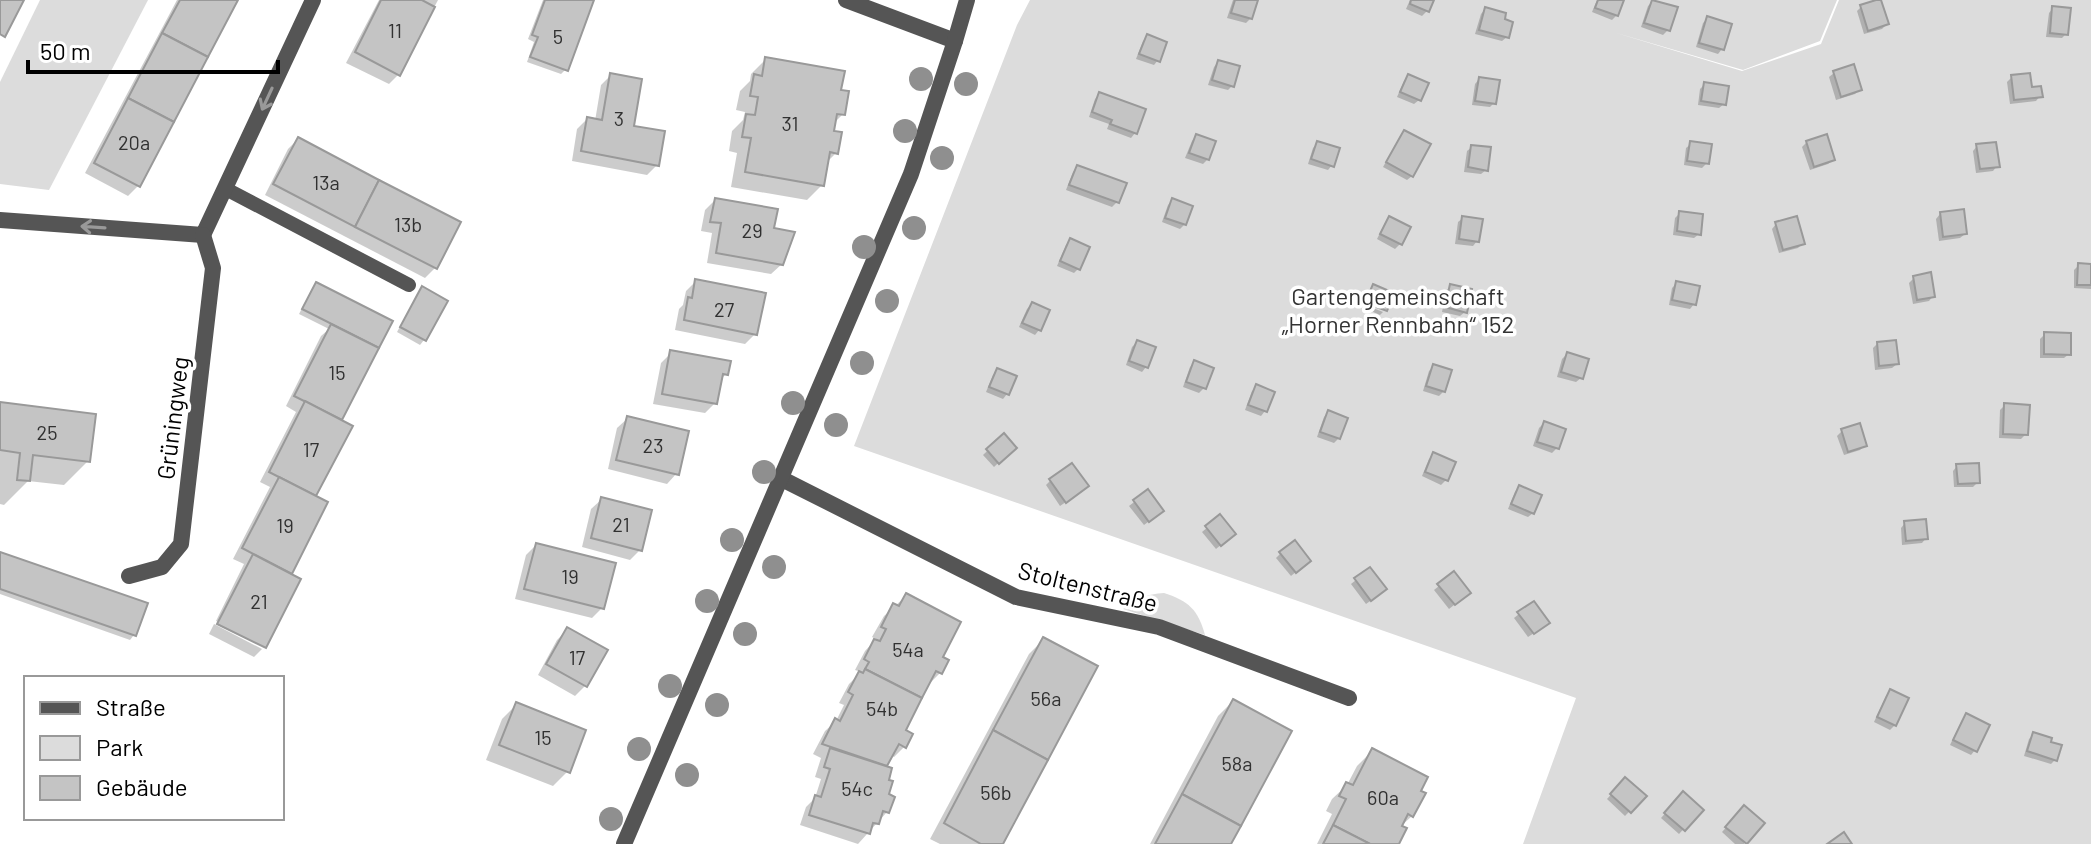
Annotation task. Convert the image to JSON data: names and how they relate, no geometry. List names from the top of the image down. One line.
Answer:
{"streets":{"street":["Grüningweg","Stoltenstraße"]},"parks":["Gartengemeinschaft „Horner Rennbahn“ 152"],"house_numbers":["11","5","3","31","20a","13a","13b","29","27","15","25","23","17","21","19","19","21","54a","17","56a","54b","15","58a","54c","56b","60a"],"legend":["Straße","Park","Gebäude"],"scale_bar":"50 m"}
